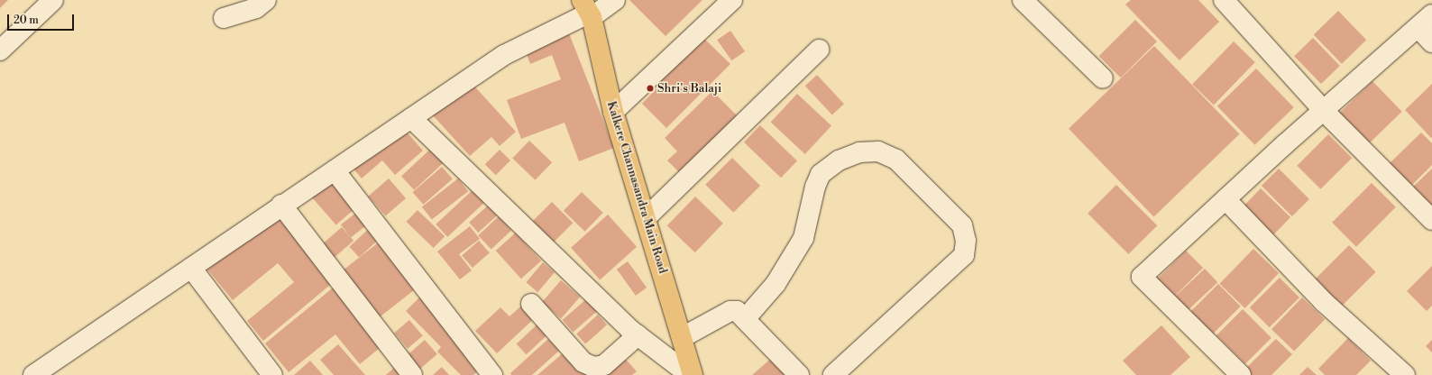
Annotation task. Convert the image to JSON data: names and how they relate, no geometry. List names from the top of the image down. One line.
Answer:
{"streets":{"main road":["Kalkere Channasandra Main Road"]},"places":["Shri's Balaji"],"scale_bar":"20 m"}
